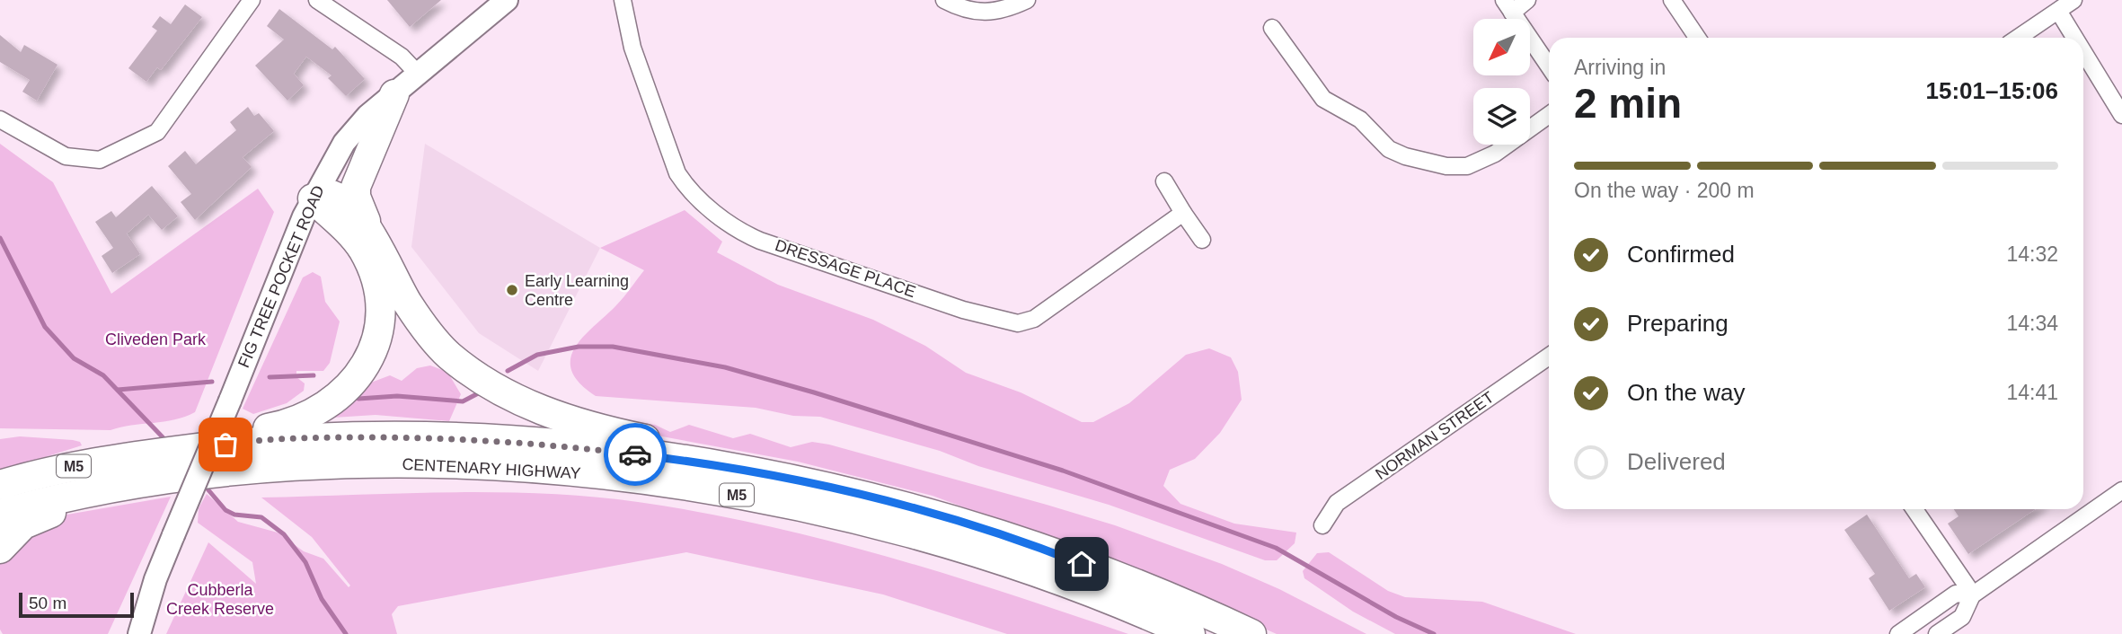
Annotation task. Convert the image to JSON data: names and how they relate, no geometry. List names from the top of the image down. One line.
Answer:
{"streets":{"highway":["M5","CENTENARY HIGHWAY"],"main road":["FIG TREE POCKET ROAD"],"street":["DRESSAGE PLACE","NORMAN STREET"]},"parks":["Cliveden Park","Cubberla Creek Reserve"],"places":["Early Learning Centre"],"scale_bar":"50 m","north":"bottom left","page":{"heading":["2 min","Arriving in","15:01–15:06"],"bar":"On the way · 200 m","list":[["Confirmed","14:32"],["Preparing","14:34"],["On the way","14:41"],"Delivered"],"scale":"50 m"}}
